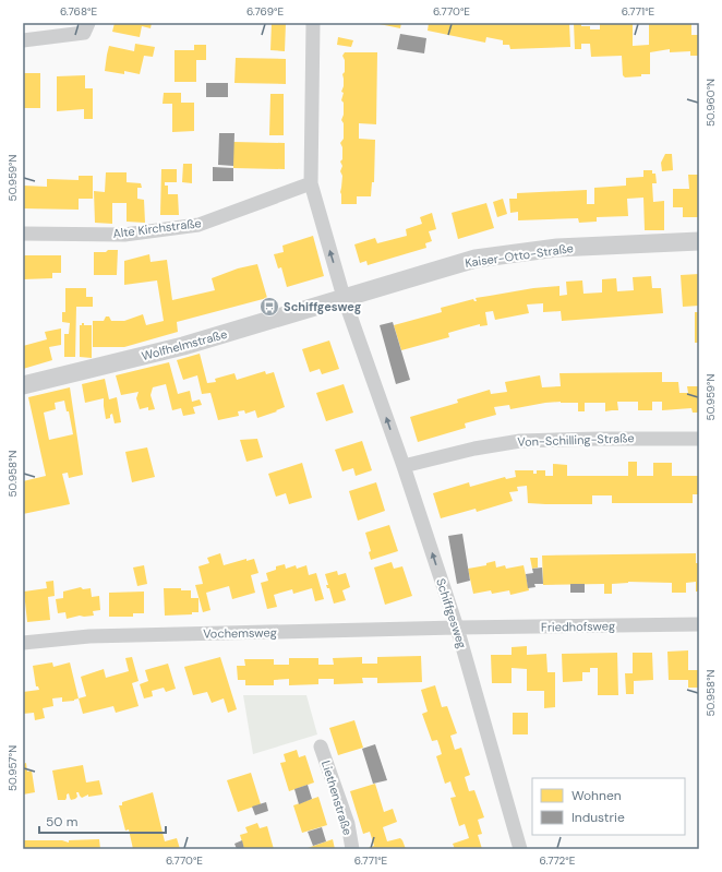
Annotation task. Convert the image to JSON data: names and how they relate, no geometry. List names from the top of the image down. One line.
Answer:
{"streets":{"street":["Alte Kirchstraße","Kaiser-Otto-Straße","Wolfhelmstraße","Von-Schilling-Straße","Schiffgesweg","Friedhofsweg","Vochemsweg","Liethenstraße"]},"crossings":[["Alte Kirchstraße","Schiffgesweg"],["Kaiser-Otto-Straße","Wolfhelmstraße"],["Kaiser-Otto-Straße","Schiffgesweg"],["Wolfhelmstraße","Schiffgesweg"],["Von-Schilling-Straße","Schiffgesweg"],["Schiffgesweg","Friedhofsweg"],["Schiffgesweg","Vochemsweg"],["Friedhofsweg","Vochemsweg"]],"one_way":["Schiffgesweg"],"places":{"bus stop":["Schiffgesweg"]},"legend":["Wohnen","Industrie"],"scale_bar":"50 m","coordinates":["6.768°E","6.769°E","6.770°E","6.771°E","50.960°N","50.959°N","50.958°N","50.957°N","6.772°E"]}
